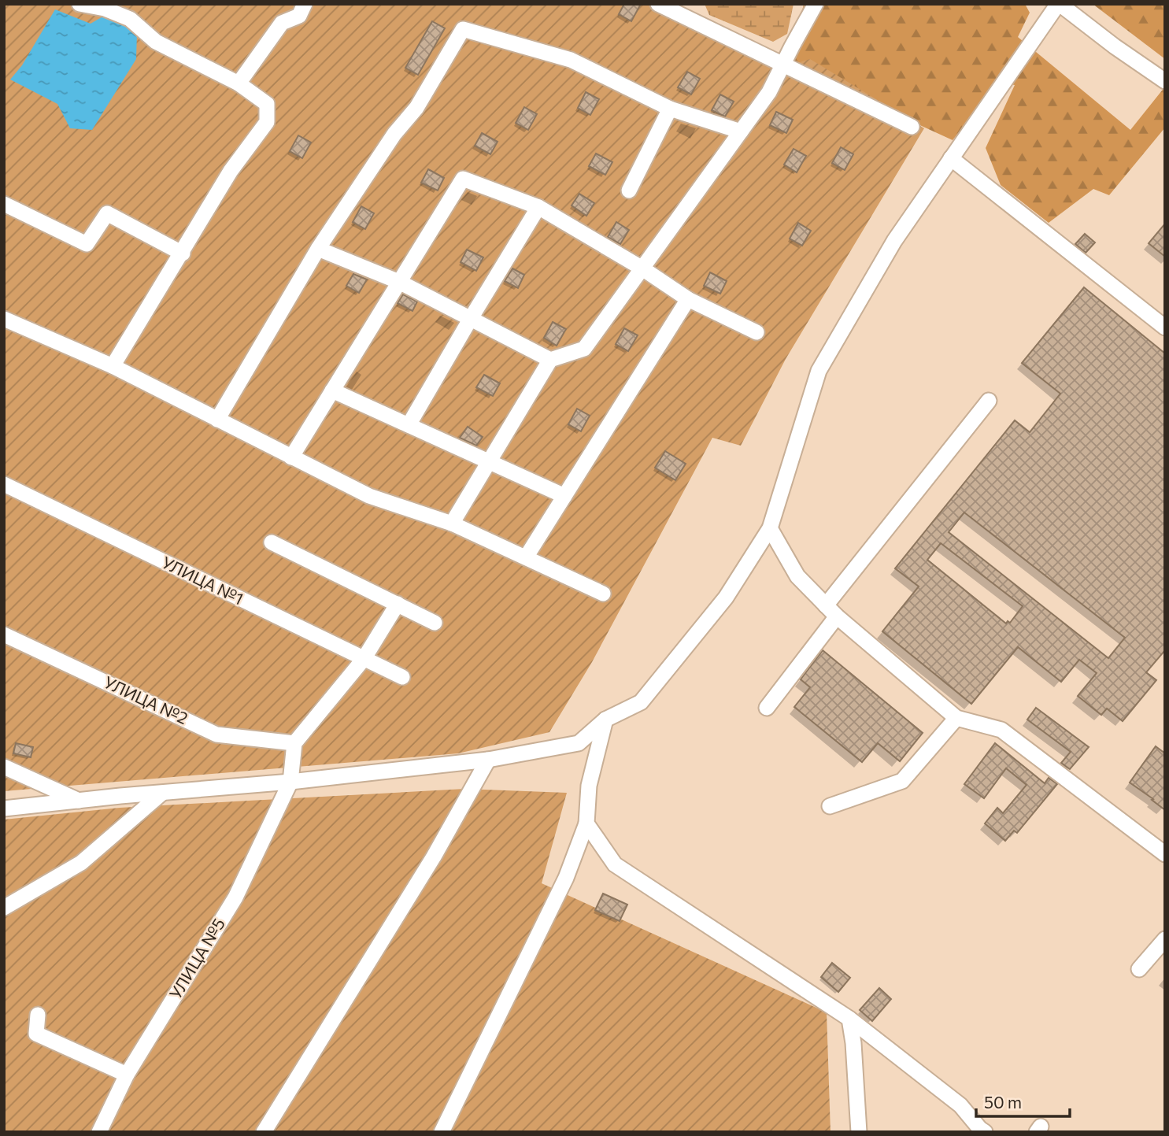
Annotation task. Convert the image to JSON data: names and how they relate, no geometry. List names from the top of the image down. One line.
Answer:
{"streets":{"street":["УЛИЦА №1","УЛИЦА №2","УЛИЦА №5"]},"crossings":[["УЛИЦА №2","УЛИЦА №5"]],"scale_bar":"50 m"}
